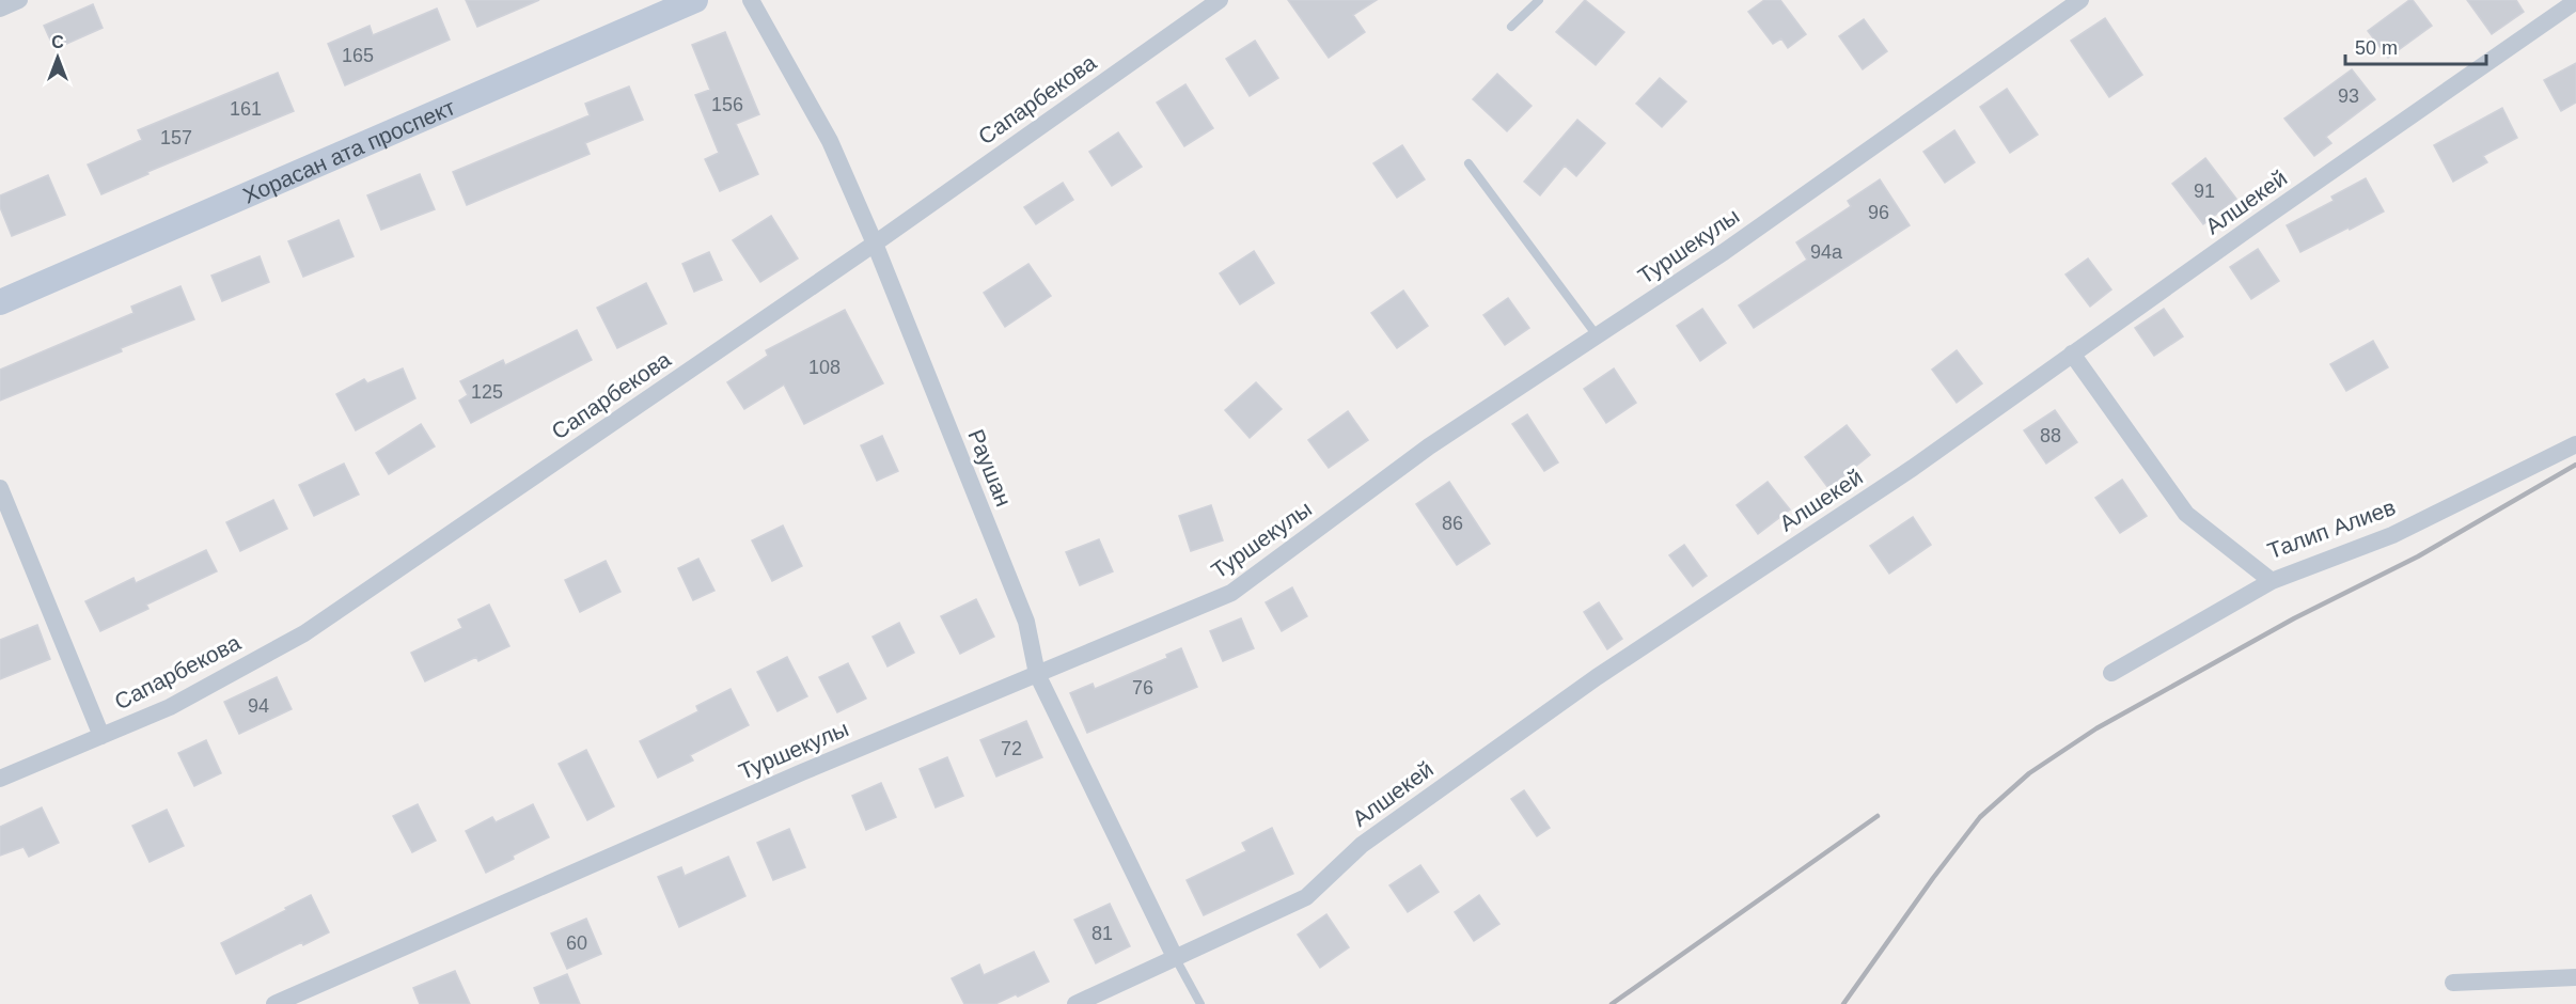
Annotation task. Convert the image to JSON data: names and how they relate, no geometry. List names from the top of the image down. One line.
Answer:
{"streets":{"main road":["Хорасан ата проспект"],"street":["Сапарбекова","Алшекей","Туршекулы","Раушан","Талип Алиев"]},"crossings":[["Сапарбекова","Раушан"],["Алшекей","Раушан"],["Алшекей","Талип Алиев"],["Туршекулы","Раушан"]],"house_numbers":["165","93","156","161","157","91","96","94а","108","125","88","86","76","94","72","81","60"],"scale_bar":"50 m","north":"top"}
